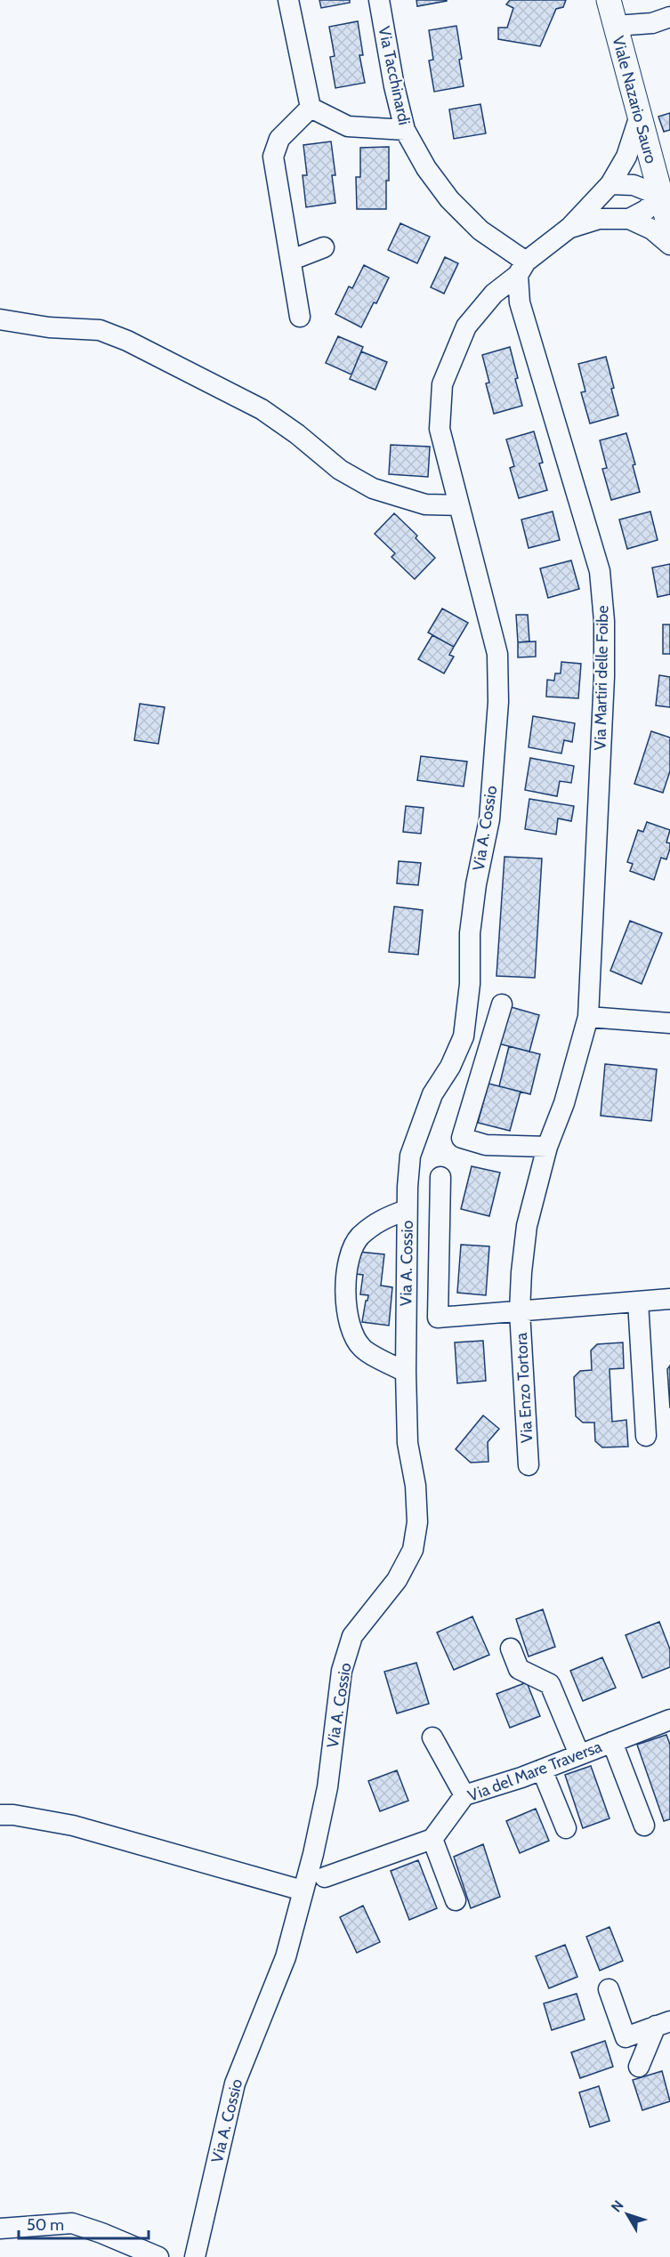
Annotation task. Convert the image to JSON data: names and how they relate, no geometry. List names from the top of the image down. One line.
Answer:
{"streets":{"main road":["Viale Nazario Sauro"],"street":["Via Tacchinardi","Via Martiri delle Foibe","Via A. Cossio","Via Enzo Tortora","Via del Mare Traversa"]},"crossings":[["Via Tacchinardi","Via Martiri delle Foibe"],["Via Tacchinardi","Via A. Cossio"],["Via Martiri delle Foibe","Via A. Cossio"],["Via Martiri delle Foibe","Via Enzo Tortora"]],"scale_bar":"50 m","north":"top left"}
